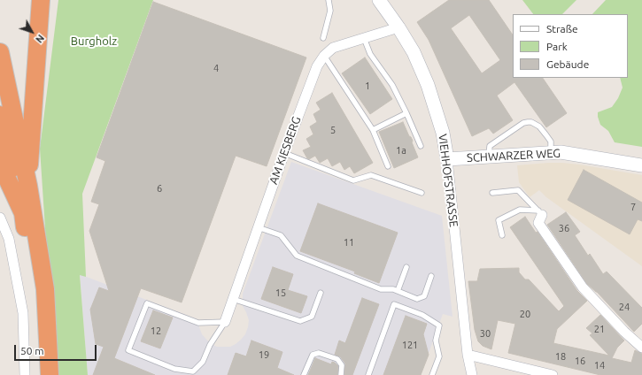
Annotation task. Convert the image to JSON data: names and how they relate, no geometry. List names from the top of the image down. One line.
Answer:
{"streets":{"street":["AM KIESBERG","SCHWARZER WEG","VIEHHOFSTRASSE"]},"crossings":[["AM KIESBERG","VIEHHOFSTRASSE"],["SCHWARZER WEG","VIEHHOFSTRASSE"]],"parks":["Burgholz"],"house_numbers":["4","1","5","1a","6","7","36","11","15","24","20","21","12","30","121","19","18","16","14"],"legend":["Straße","Park","Gebäude"],"scale_bar":"50 m","north":"bottom right"}
